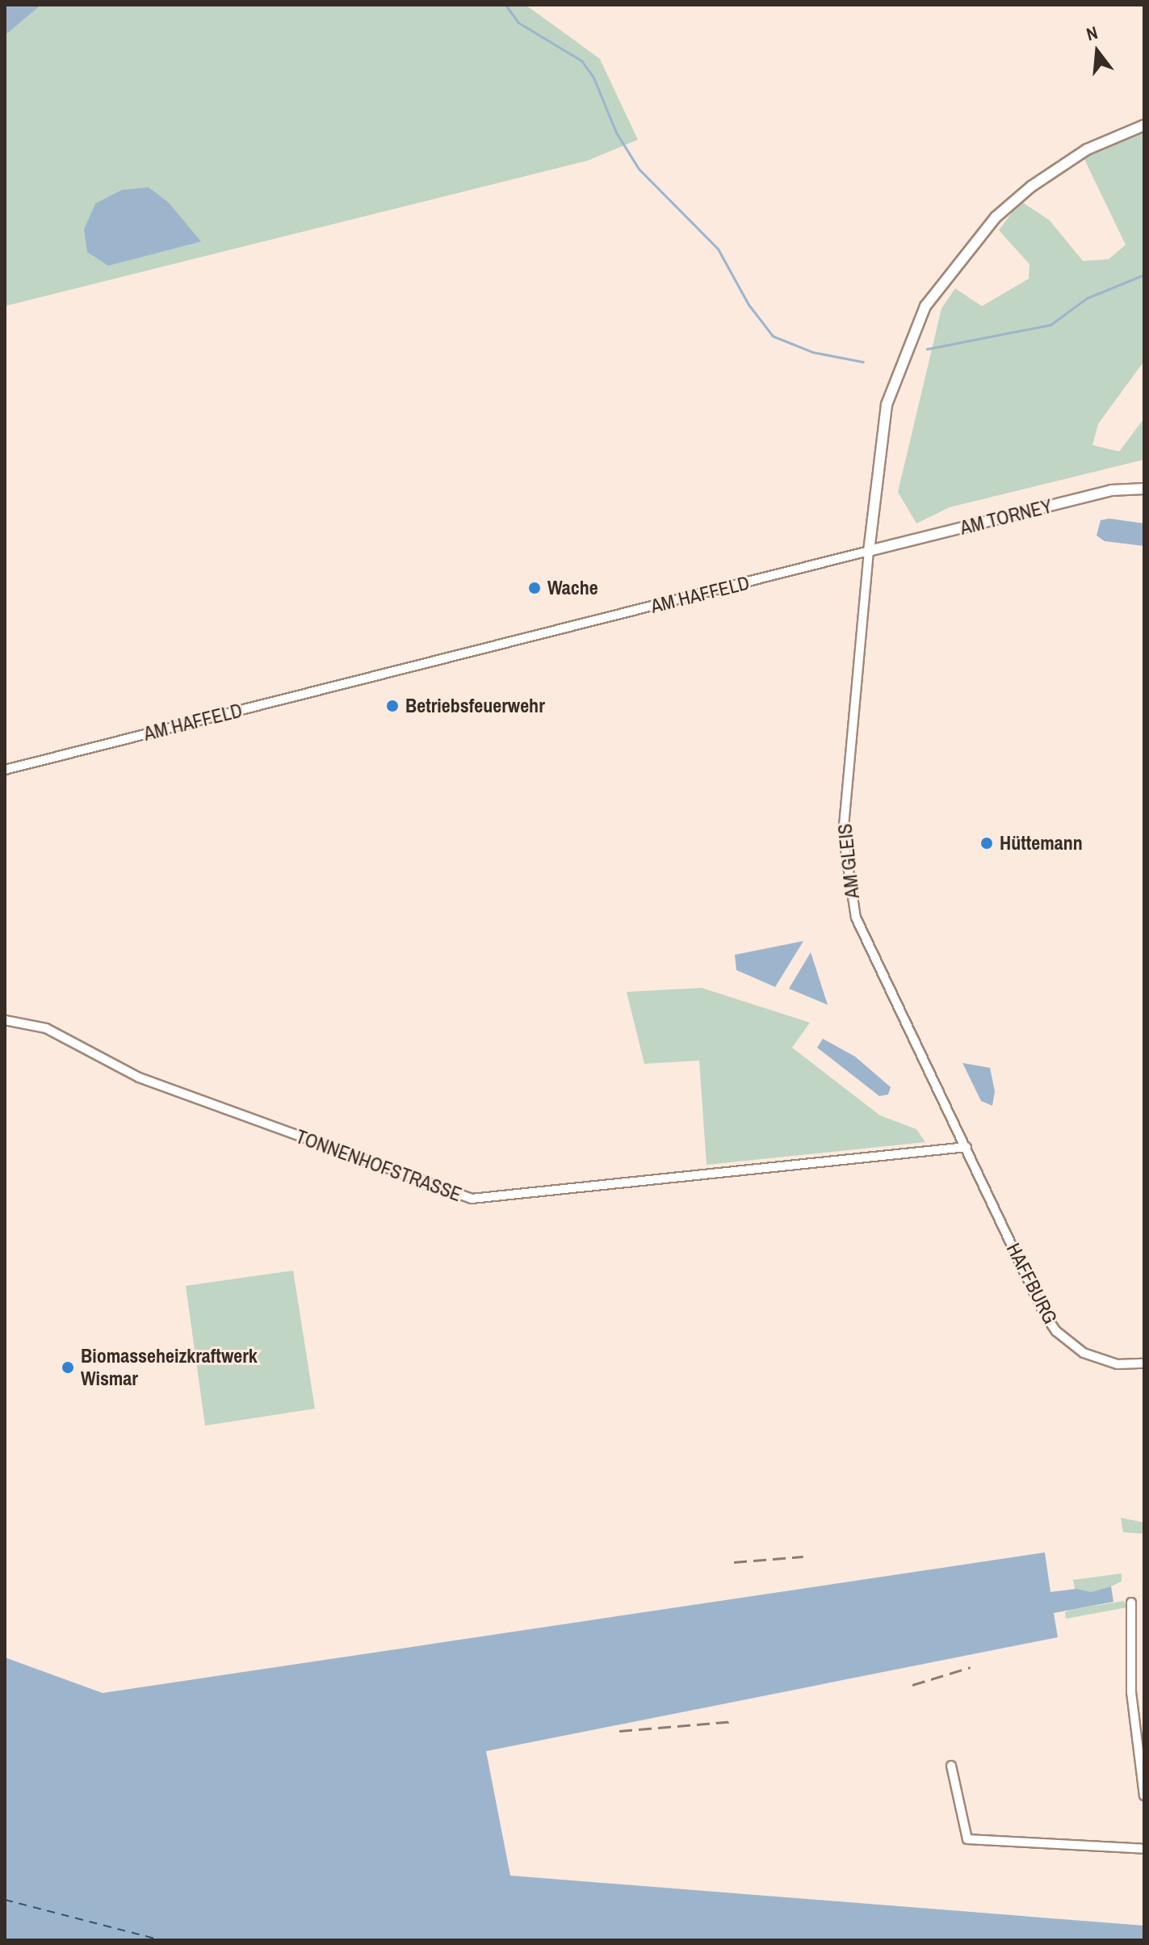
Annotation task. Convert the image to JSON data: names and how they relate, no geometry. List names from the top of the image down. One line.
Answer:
{"streets":{"street":["AM TORNEY","AM HAFFELD","AM GLEIS","TONNENHOFSTRASSE","HAFFBURG"]},"crossings":[["AM TORNEY","AM HAFFELD"],["AM TORNEY","AM GLEIS"],["AM HAFFELD","AM GLEIS"],["AM GLEIS","TONNENHOFSTRASSE"],["AM GLEIS","HAFFBURG"],["TONNENHOFSTRASSE","HAFFBURG"]],"places":["Wache","Betriebsfeuerwehr","Hüttemann","Biomasseheizkraftwerk Wismar"],"north":"top"}
